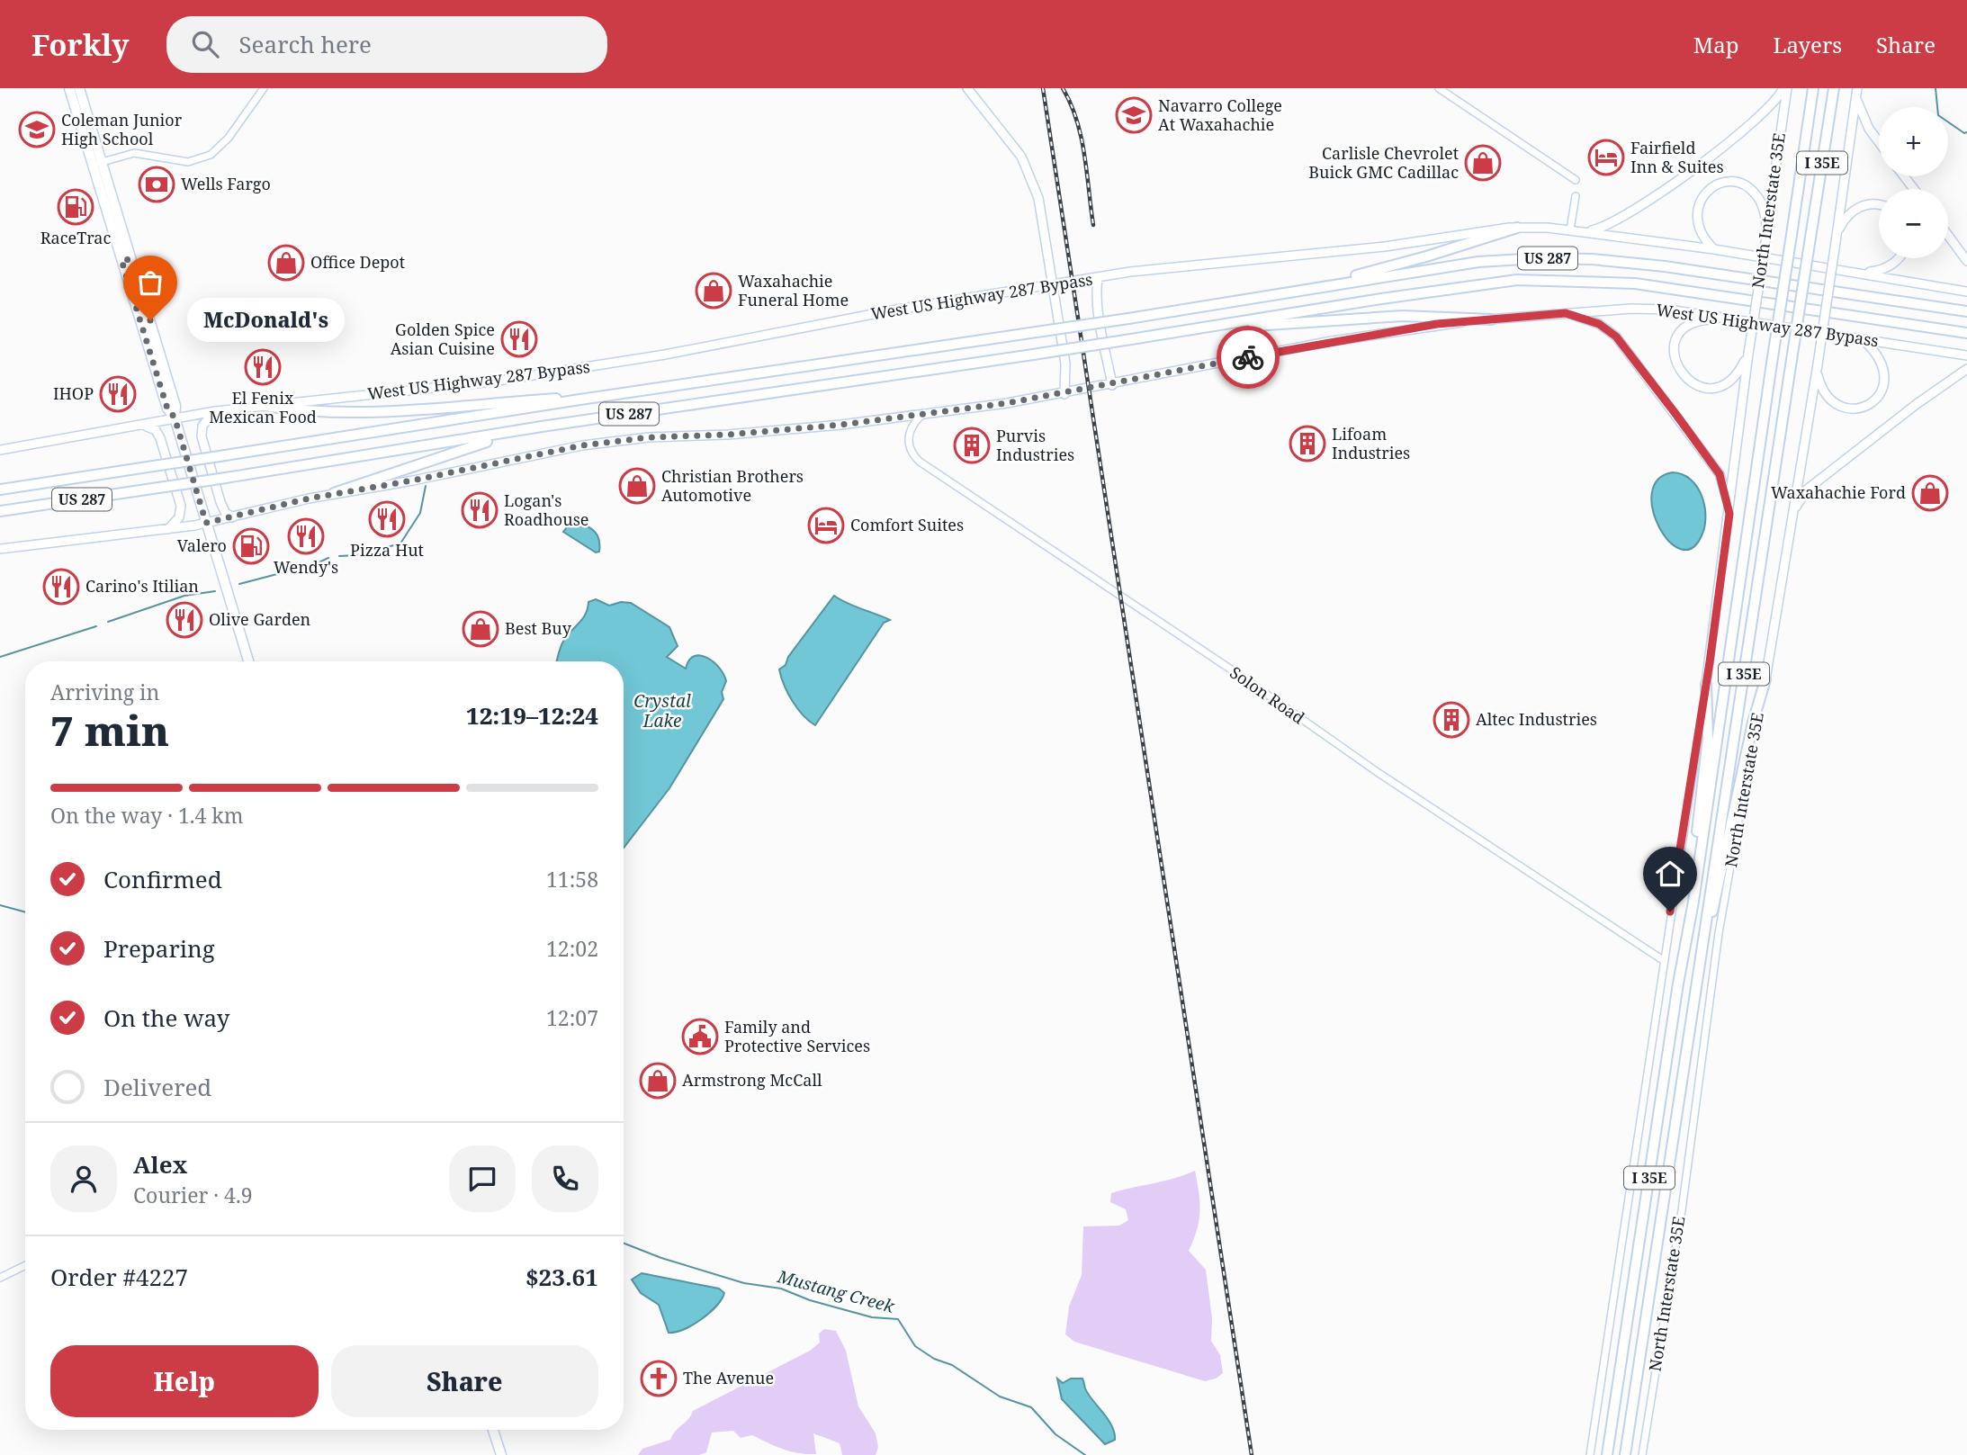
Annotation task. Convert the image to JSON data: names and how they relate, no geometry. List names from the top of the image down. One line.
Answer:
{"streets":{"highway":["I 35E","US 287"],"main road":["North Interstate 35E","West US Highway 287 Bypass"],"street":["Solon Road"]},"crossings":[["North Interstate 35E","Solon Road"],["West US Highway 287 Bypass","Solon Road"]],"water":["Crystal Lake","Mustang Creek"],"places":{"school or university":["Navarro College At Waxahachie","Coleman Junior High School"],"hotel":["Fairfield Inn & Suites","Comfort Suites"],"shop":["Carlisle Chevrolet Buick GMC Cadillac","Office Depot","Waxahachie Funeral Home","Christian Brothers Automotive","Waxahachie Ford","Best Buy","Armstrong McCall"],"bank":["Wells Fargo"],"fuel station":["RaceTrac","Valero"],"other":["McDonald's"],"restaurant":["Golden Spice Asian Cuisine","El Fenix Mexican Food","IHOP","Logan's Roadhouse","Pizza Hut","Wendy's","Carino's Itilian","Olive Garden"],"building":["Lifoam Industries","Purvis Industries","Altec Industries"],"public building":["Family and Protective Services"],"church":["The Avenue"]},"page":{"header":"Forkly","search":"Search here","nav":["Map","Layers","Share"],"map_buttons":["+","−"],"bubble":"McDonald's","heading":["7 min","Arriving in","12:19–12:24"],"panel":["Alex","Courier · 4.9","Order #4227","$23.61"],"bar":"On the way · 1.4 km","list":[["Confirmed","11:58"],["Preparing","12:02"],["On the way","12:07"],"Delivered"],"buttons":["Help","Share"]}}
